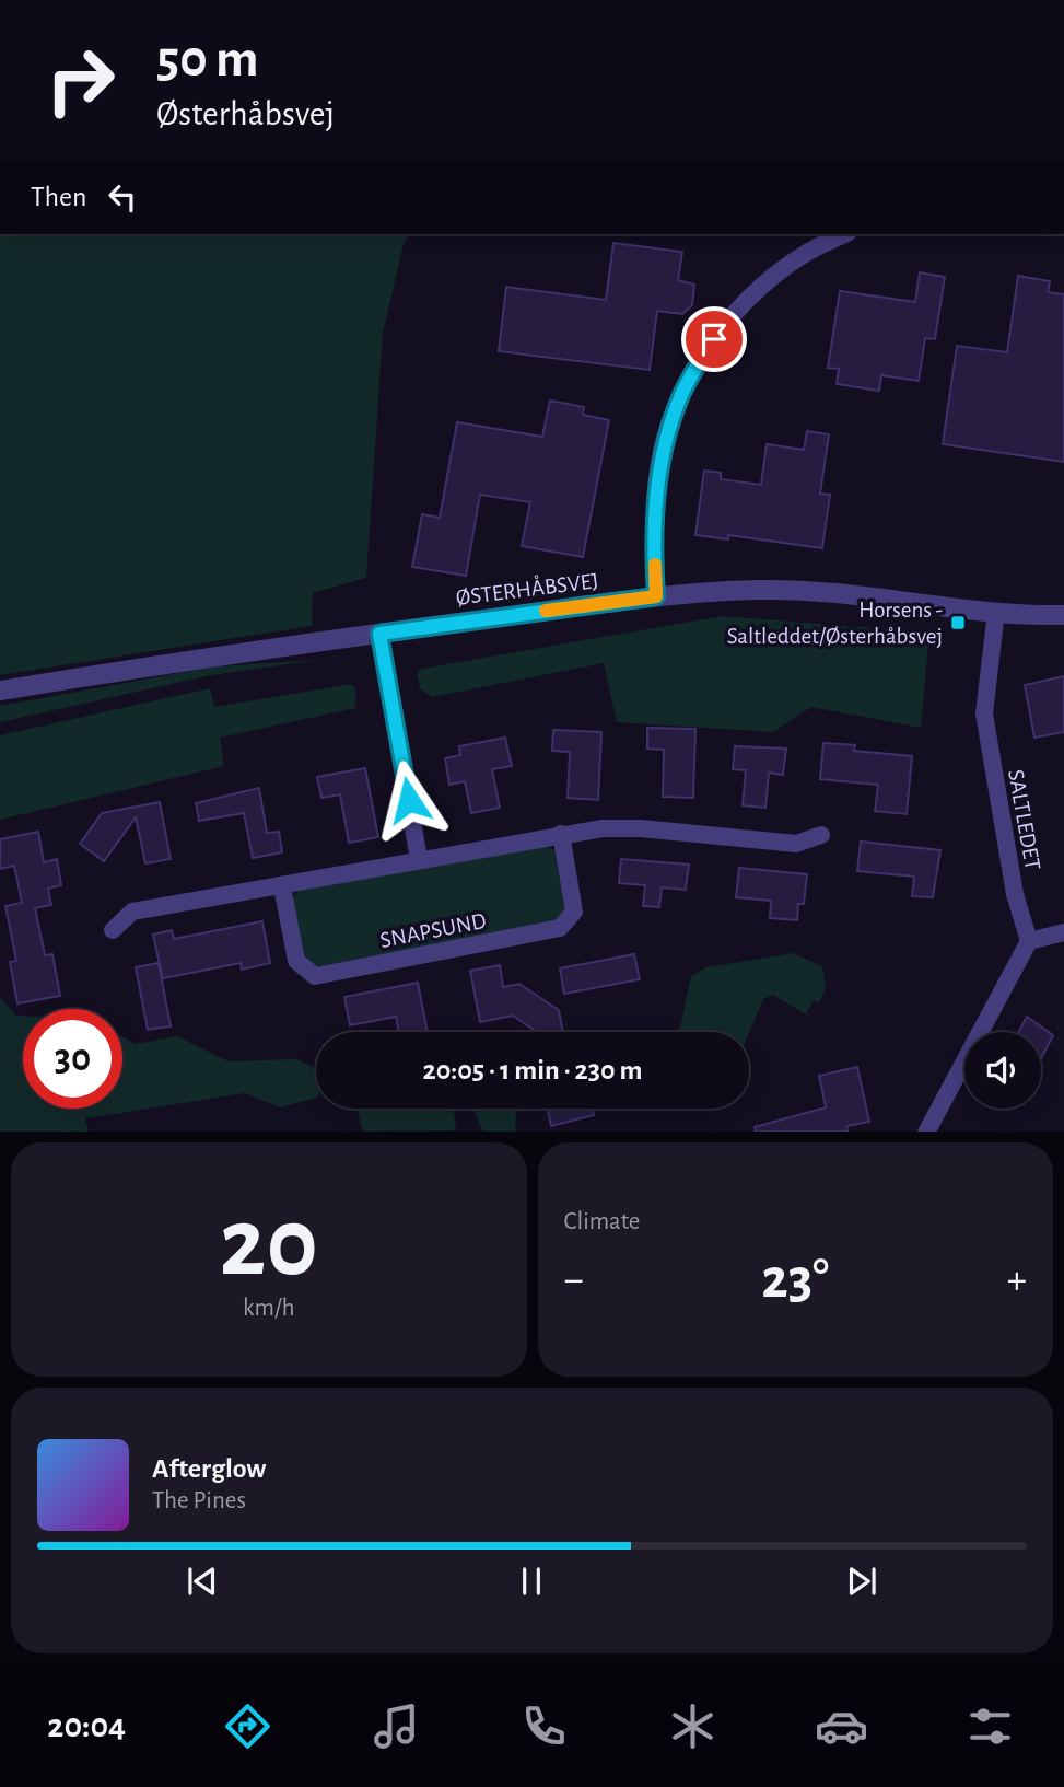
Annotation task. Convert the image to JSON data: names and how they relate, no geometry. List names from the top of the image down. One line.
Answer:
{"streets":{"street":["ØSTERHÅBSVEJ","SALTLEDET","SNAPSUND"]},"crossings":[["ØSTERHÅBSVEJ","SALTLEDET"]],"places":{"transit":["Horsens - Saltleddet/Østerhåbsvej"]},"page":{"turn":["50 m","Østerhåbsvej"],"then":"Then","limit":"30","trip":"20:05 · 1 min · 230 m","tile":[["20","km/h"],"Climate"],"heat":["−","23°","+"],"song":["Afterglow","The Pines"],"tabs":"20:04"}}
